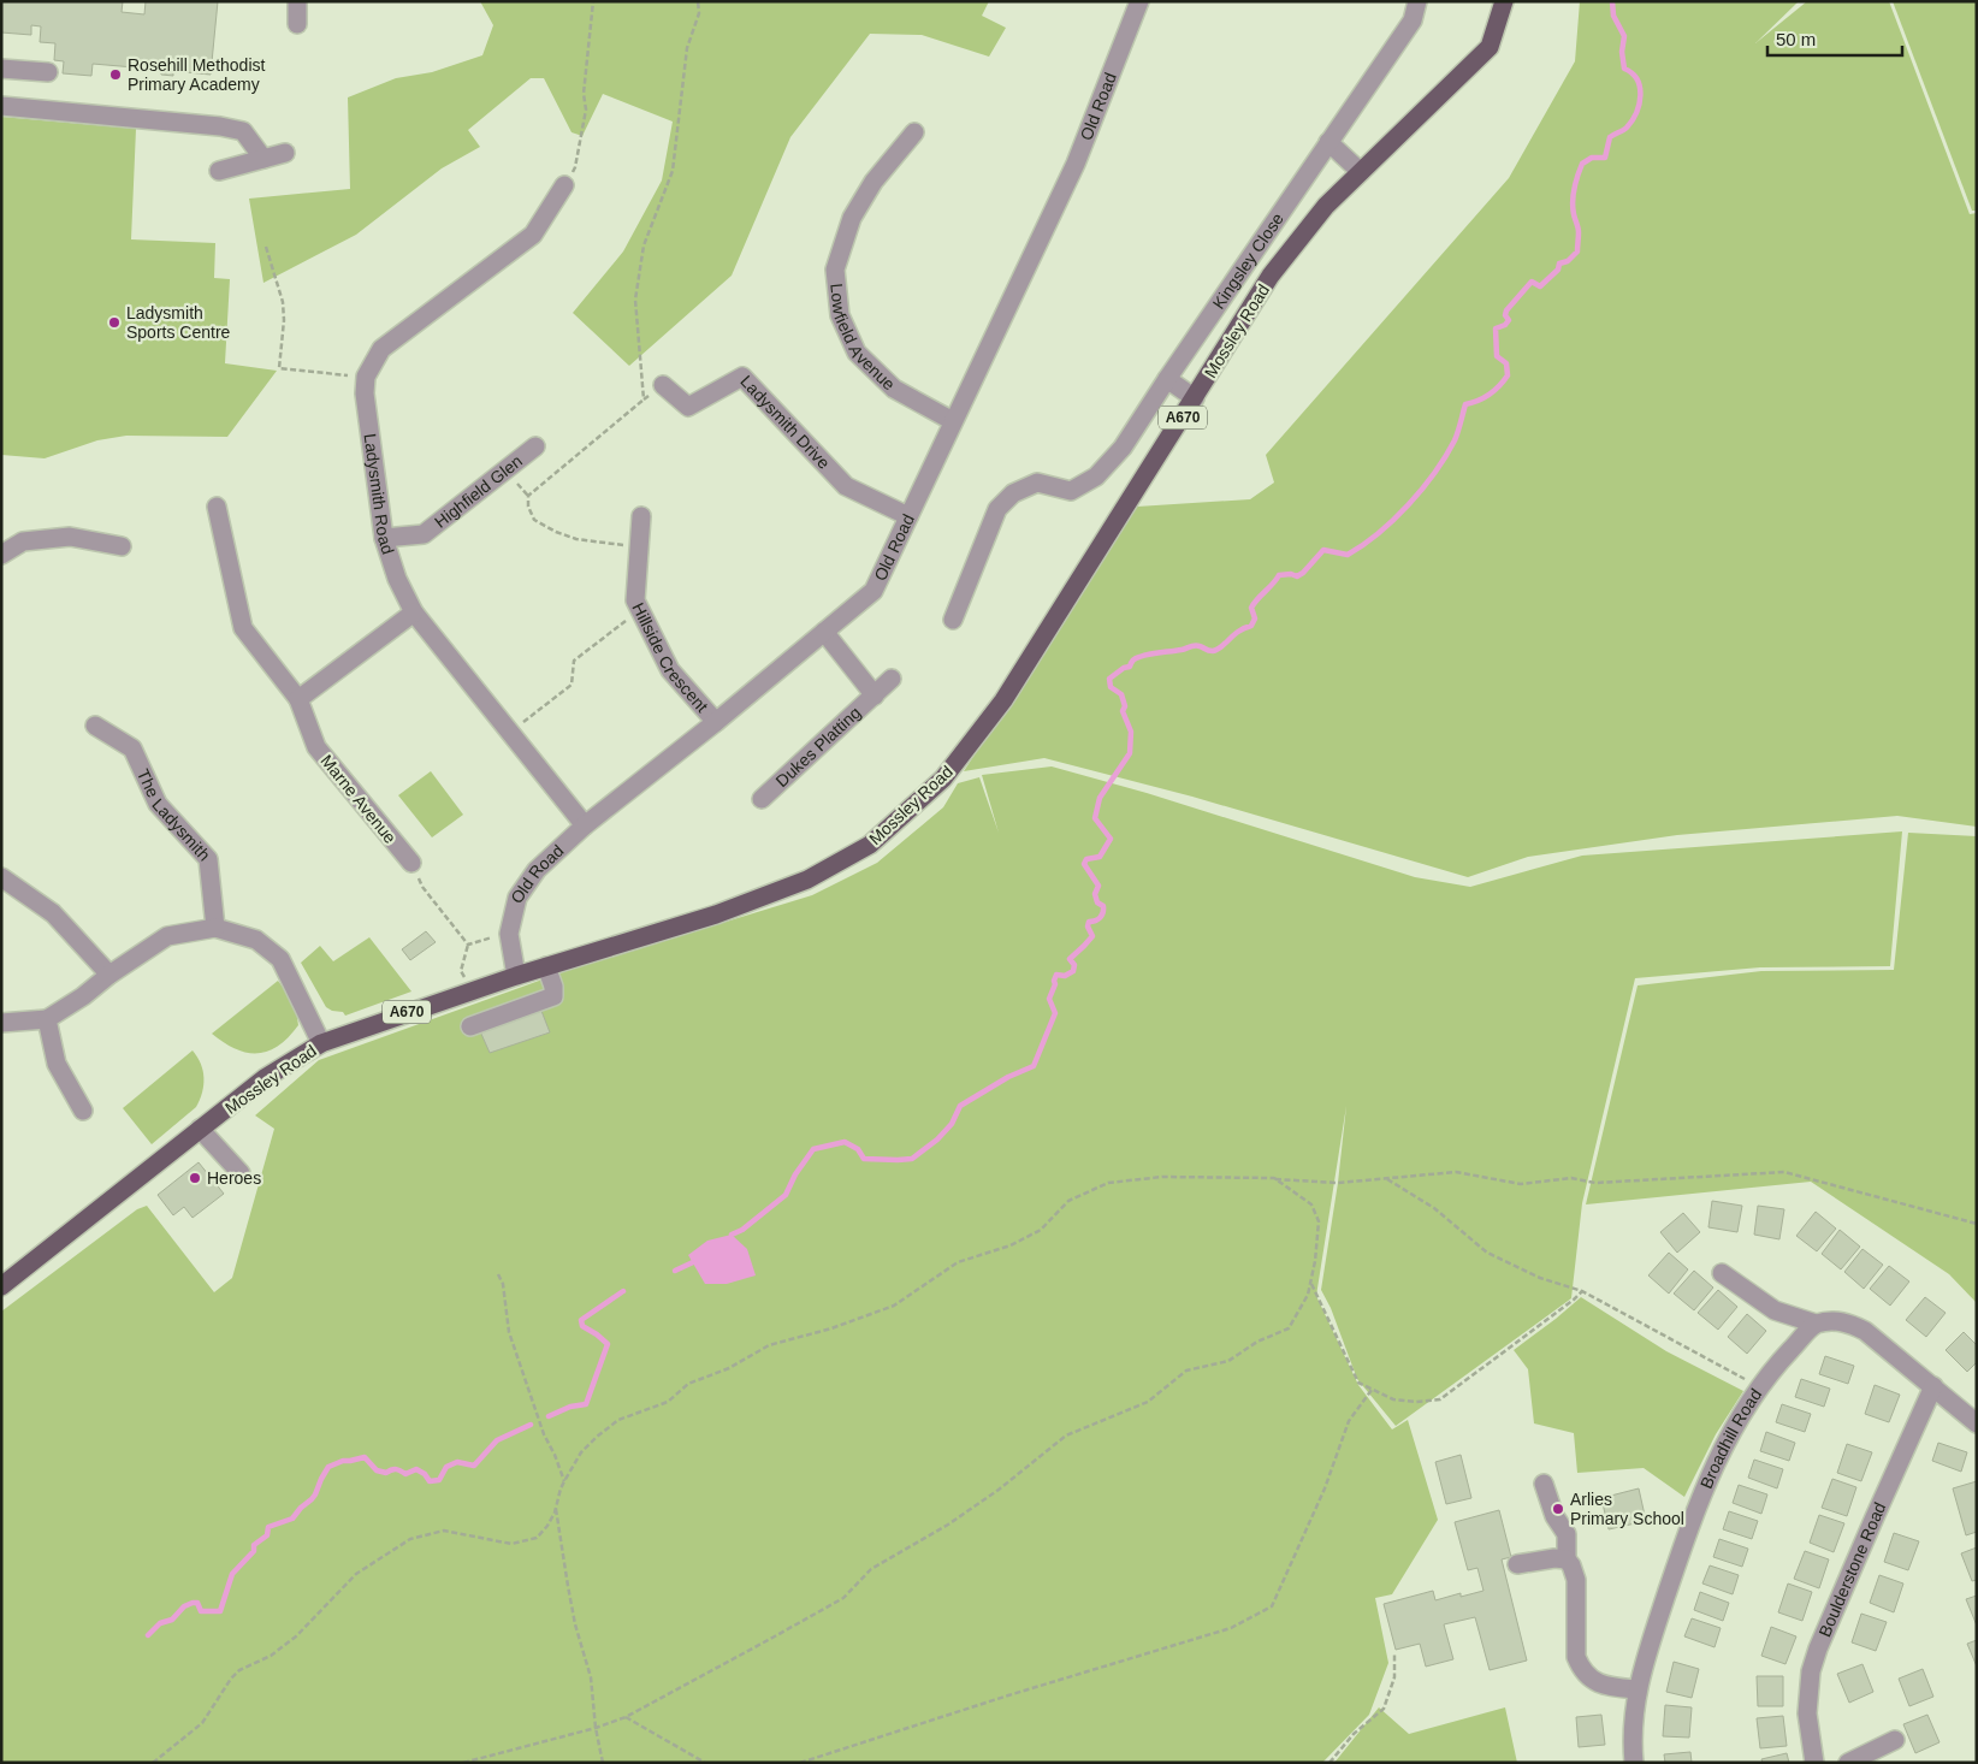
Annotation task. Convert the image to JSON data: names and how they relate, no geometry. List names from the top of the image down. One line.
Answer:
{"streets":{"main road":["Mossley Road","A670"],"street":["Old Road","Kingsley Close","Lowfield Avenue","Ladysmith Drive","Highfield Glen","Ladysmith Road","Hillside Crescent","Dukes Platting","Marne Avenue","The Ladysmith","Broadhill Road","Boulderstone Road"]},"crossings":[["Old Road","Mossley Road"],["Old Road","Lowfield Avenue"],["Old Road","Ladysmith Drive"],["Old Road","Ladysmith Road"],["Old Road","Hillside Crescent"],["Old Road","Dukes Platting"],["Highfield Glen","Ladysmith Road"]],"places":["Rosehill Methodist Primary Academy","Ladysmith Sports Centre","Heroes","Arlies Primary School"],"scale_bar":"50 m"}
